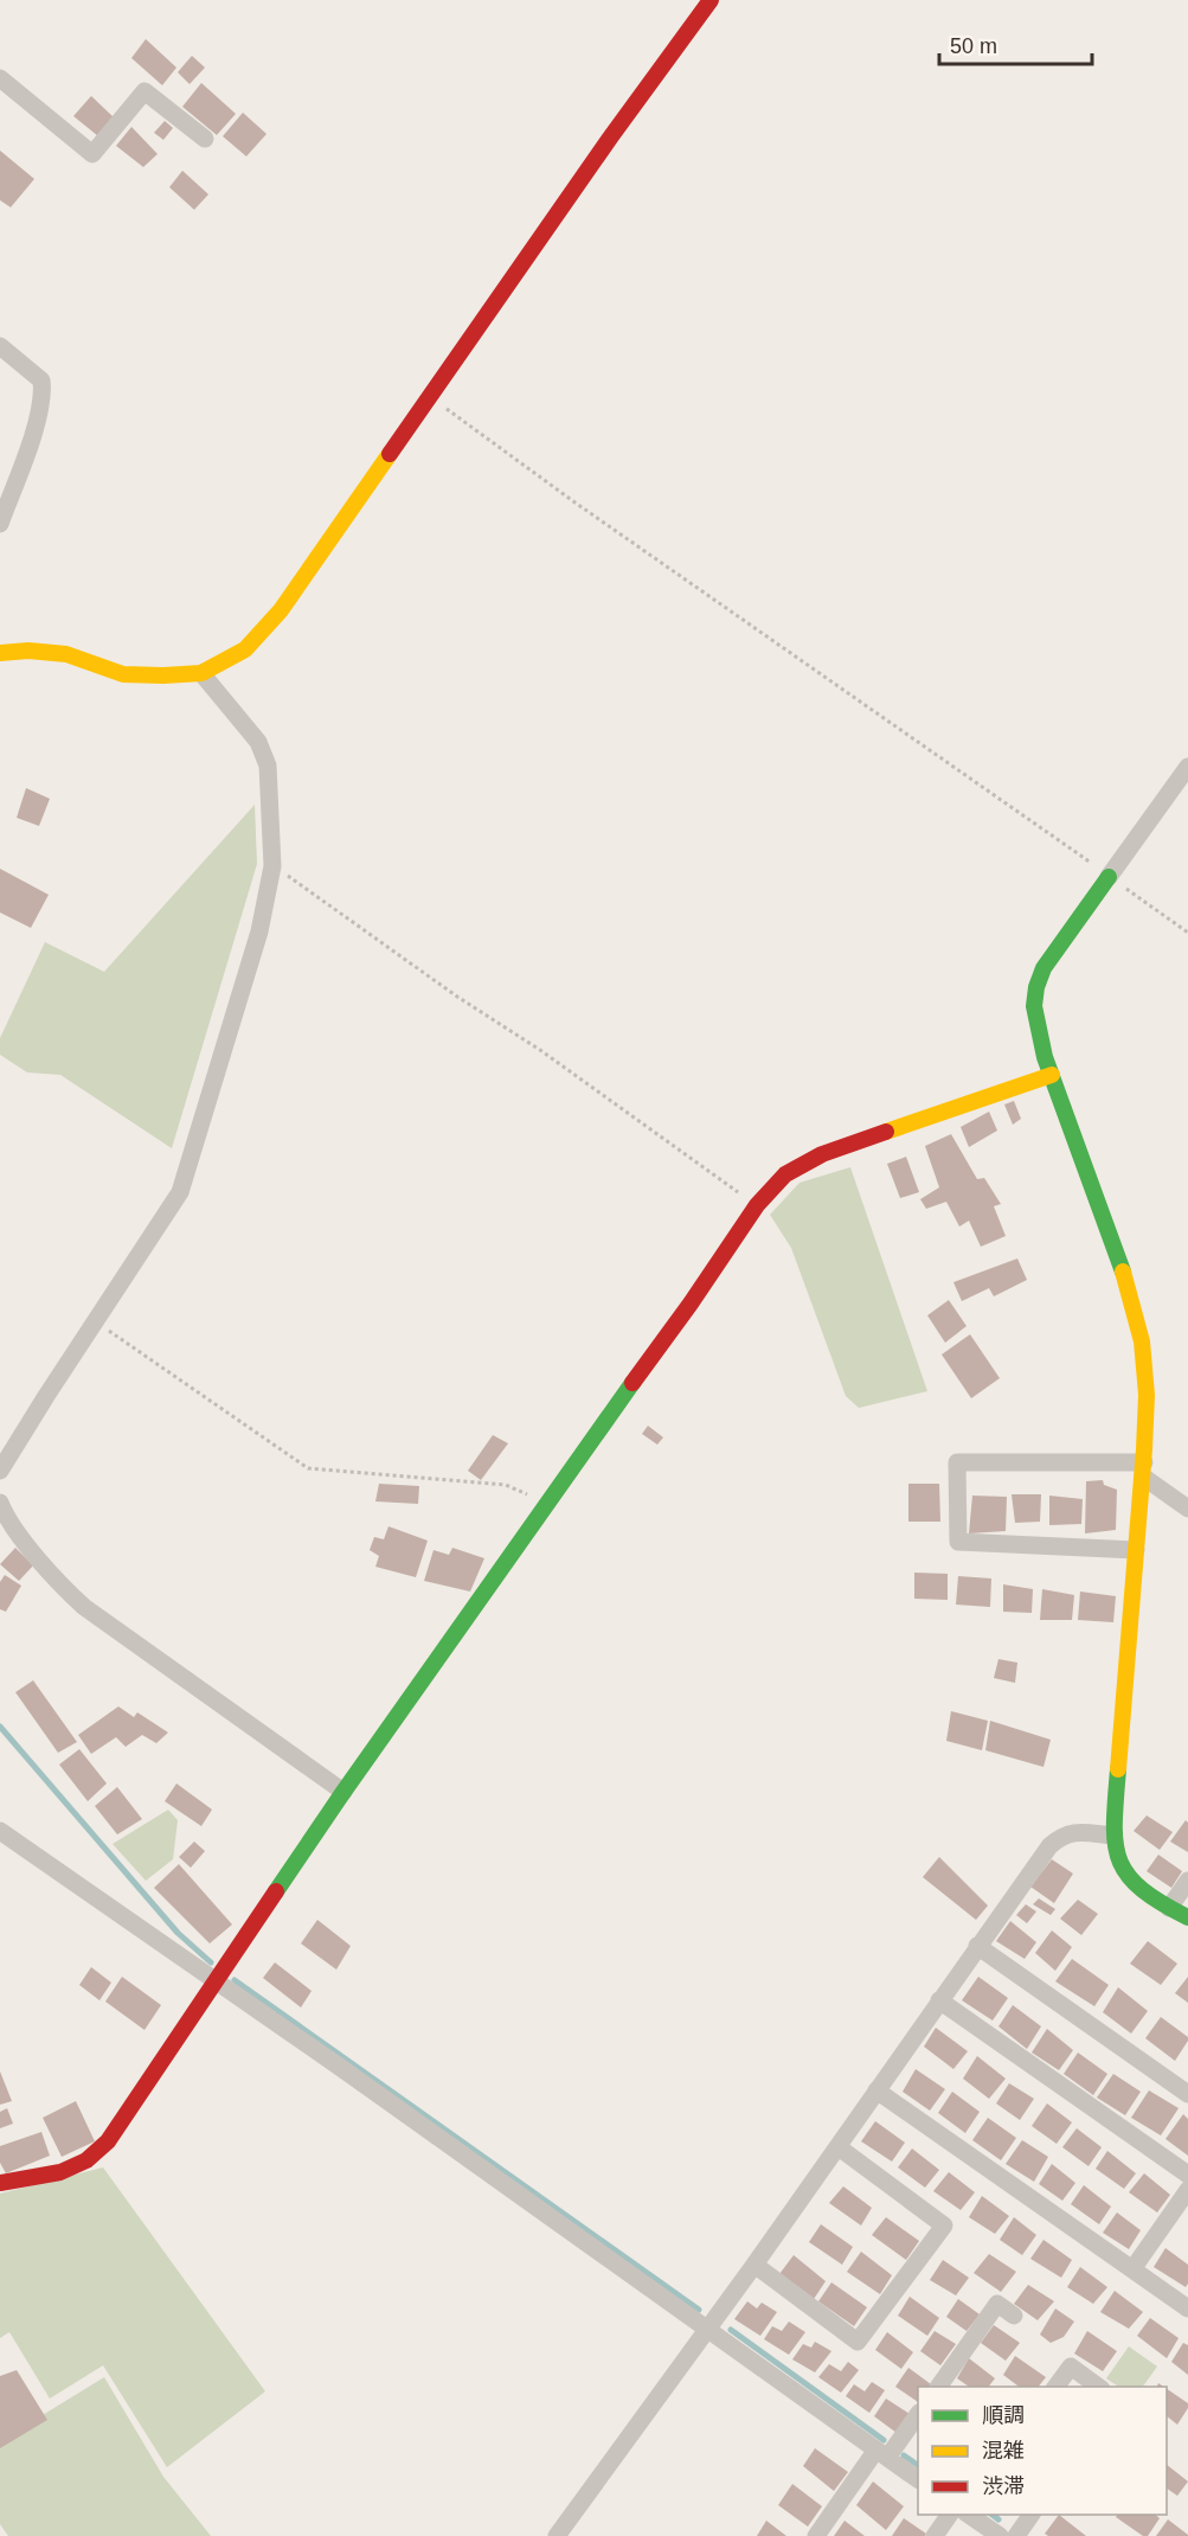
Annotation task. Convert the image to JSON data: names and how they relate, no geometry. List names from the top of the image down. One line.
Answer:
{"legend":["順調","混雑","渋滞"],"scale_bar":"50 m"}
